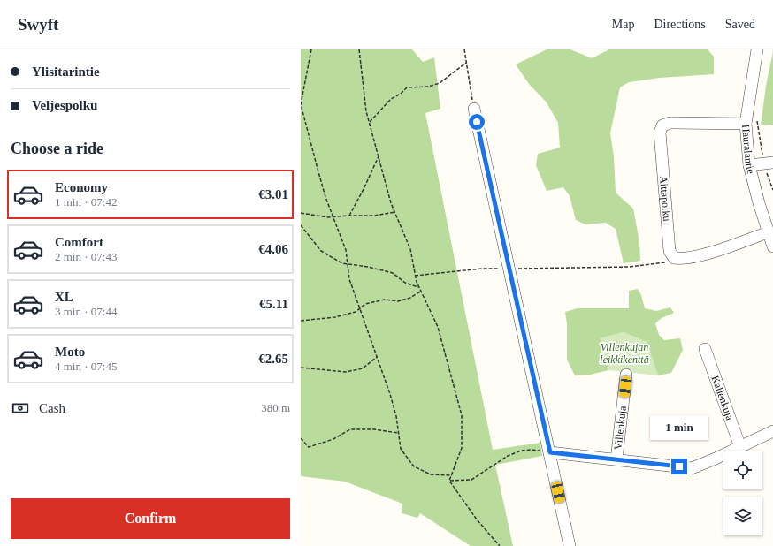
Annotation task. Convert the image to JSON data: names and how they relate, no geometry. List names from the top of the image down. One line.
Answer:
{"streets":{"street":["Hauralantie","Aittapolku","Kallenkuja","Villenkuja"]},"crossings":[["Hauralantie","Aittapolku"]],"parks":["Villenkujan leikkikenttä"],"page":{"header":"Swyft","nav":["Map","Directions","Saved"],"banner":["Ylisitarintie","Veljespolku"],"heading":"Choose a ride","list":[{"name":"Economy","note":"1 min · 07:42","value":"€3.01"},{"name":"Comfort","note":"2 min · 07:43","value":"€4.06"},{"name":"XL","note":"3 min · 07:44","value":"€5.11"},{"name":"Moto","note":"4 min · 07:45","value":"€2.65"}],"pay":["Cash","380 m"],"bubble":"1 min","buttons":"Confirm"}}
